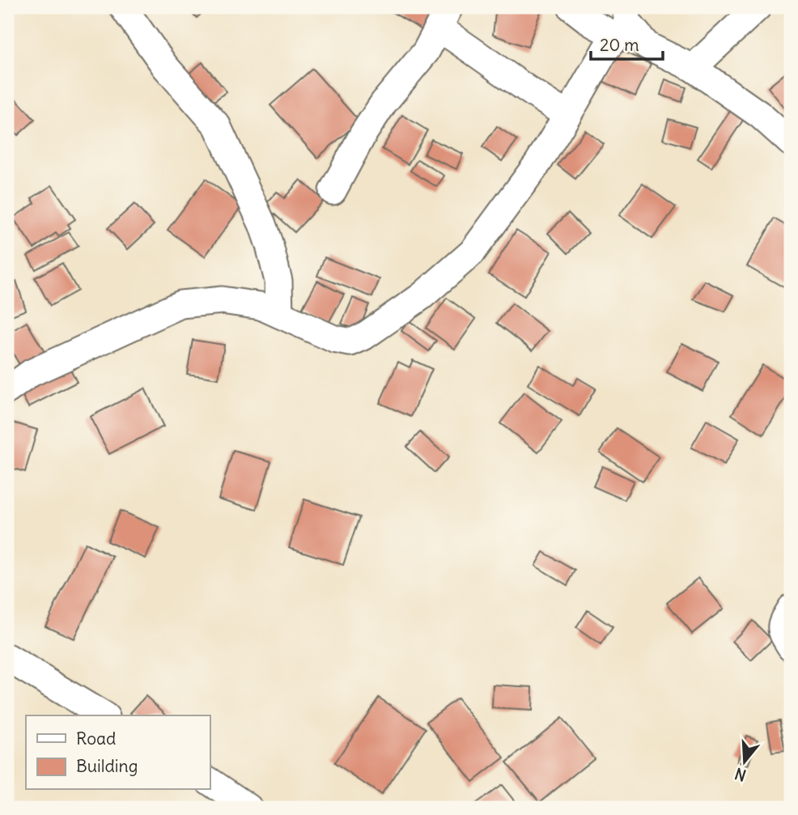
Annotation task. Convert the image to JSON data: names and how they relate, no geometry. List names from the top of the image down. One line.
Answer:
{"legend":["Road","Building"],"scale_bar":"20 m","north":"bottom"}
